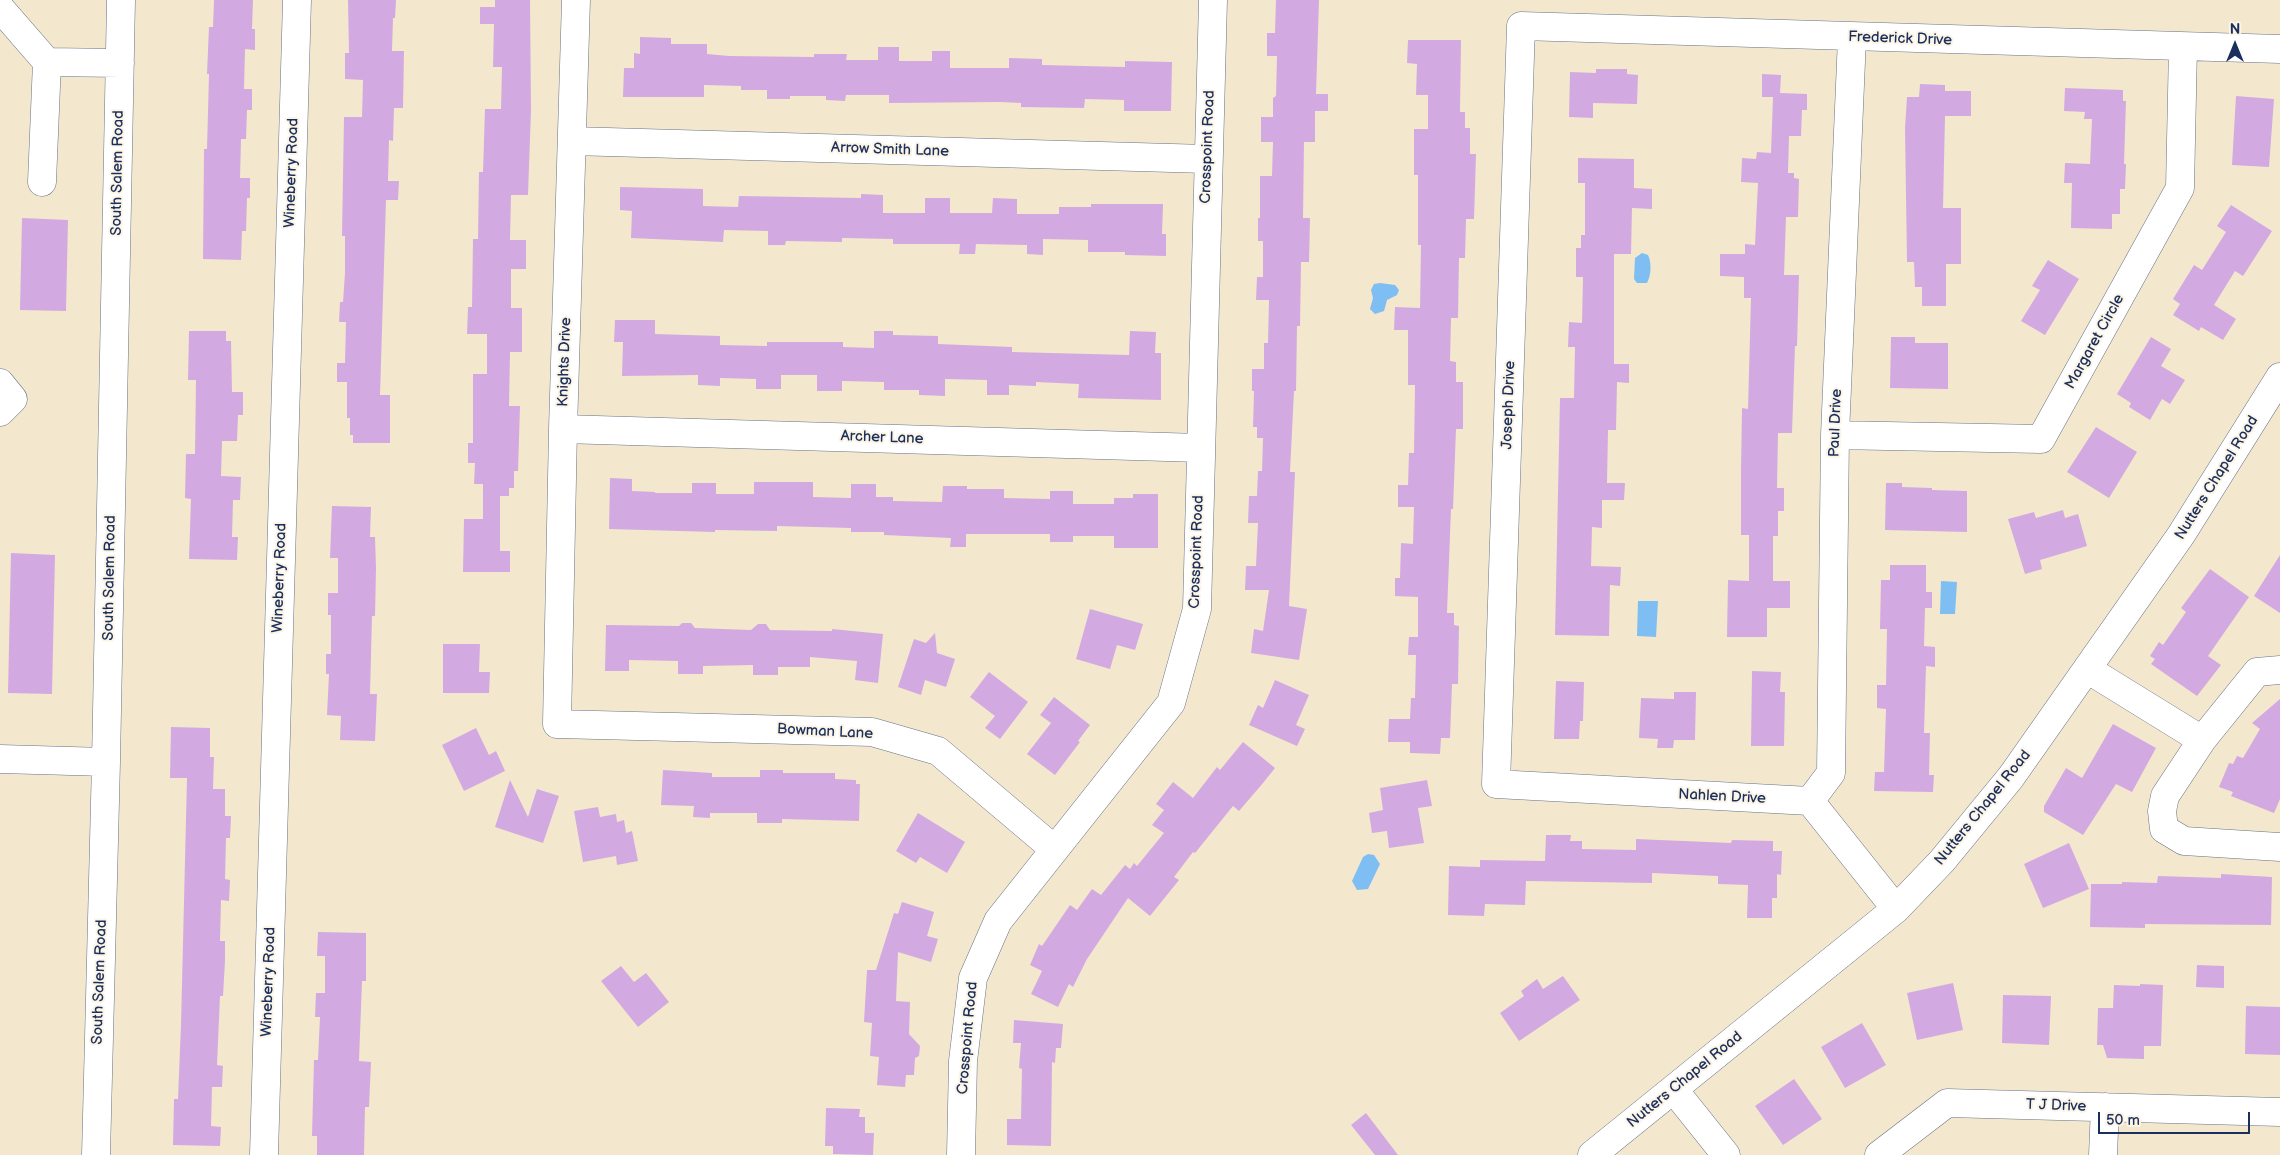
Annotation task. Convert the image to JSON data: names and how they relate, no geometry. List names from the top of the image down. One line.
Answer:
{"streets":{"street":["Frederick Drive","Crosspoint Road","Arrow Smith Lane","South Salem Road","Wineberry Road","Margaret Circle","Knights Drive","Joseph Drive","Paul Drive","Archer Lane","Nutters Chapel Road","Bowman Lane","Nahlen Drive","T J Drive"]},"crossings":[["Frederick Drive","Margaret Circle"],["Frederick Drive","Joseph Drive"],["Frederick Drive","Paul Drive"],["Crosspoint Road","Arrow Smith Lane"],["Crosspoint Road","Archer Lane"],["Crosspoint Road","Bowman Lane"],["Arrow Smith Lane","Knights Drive"],["Margaret Circle","Paul Drive"],["Knights Drive","Archer Lane"],["Knights Drive","Bowman Lane"],["Joseph Drive","Nahlen Drive"],["Paul Drive","Nahlen Drive"]],"scale_bar":"50 m","north":"top"}
